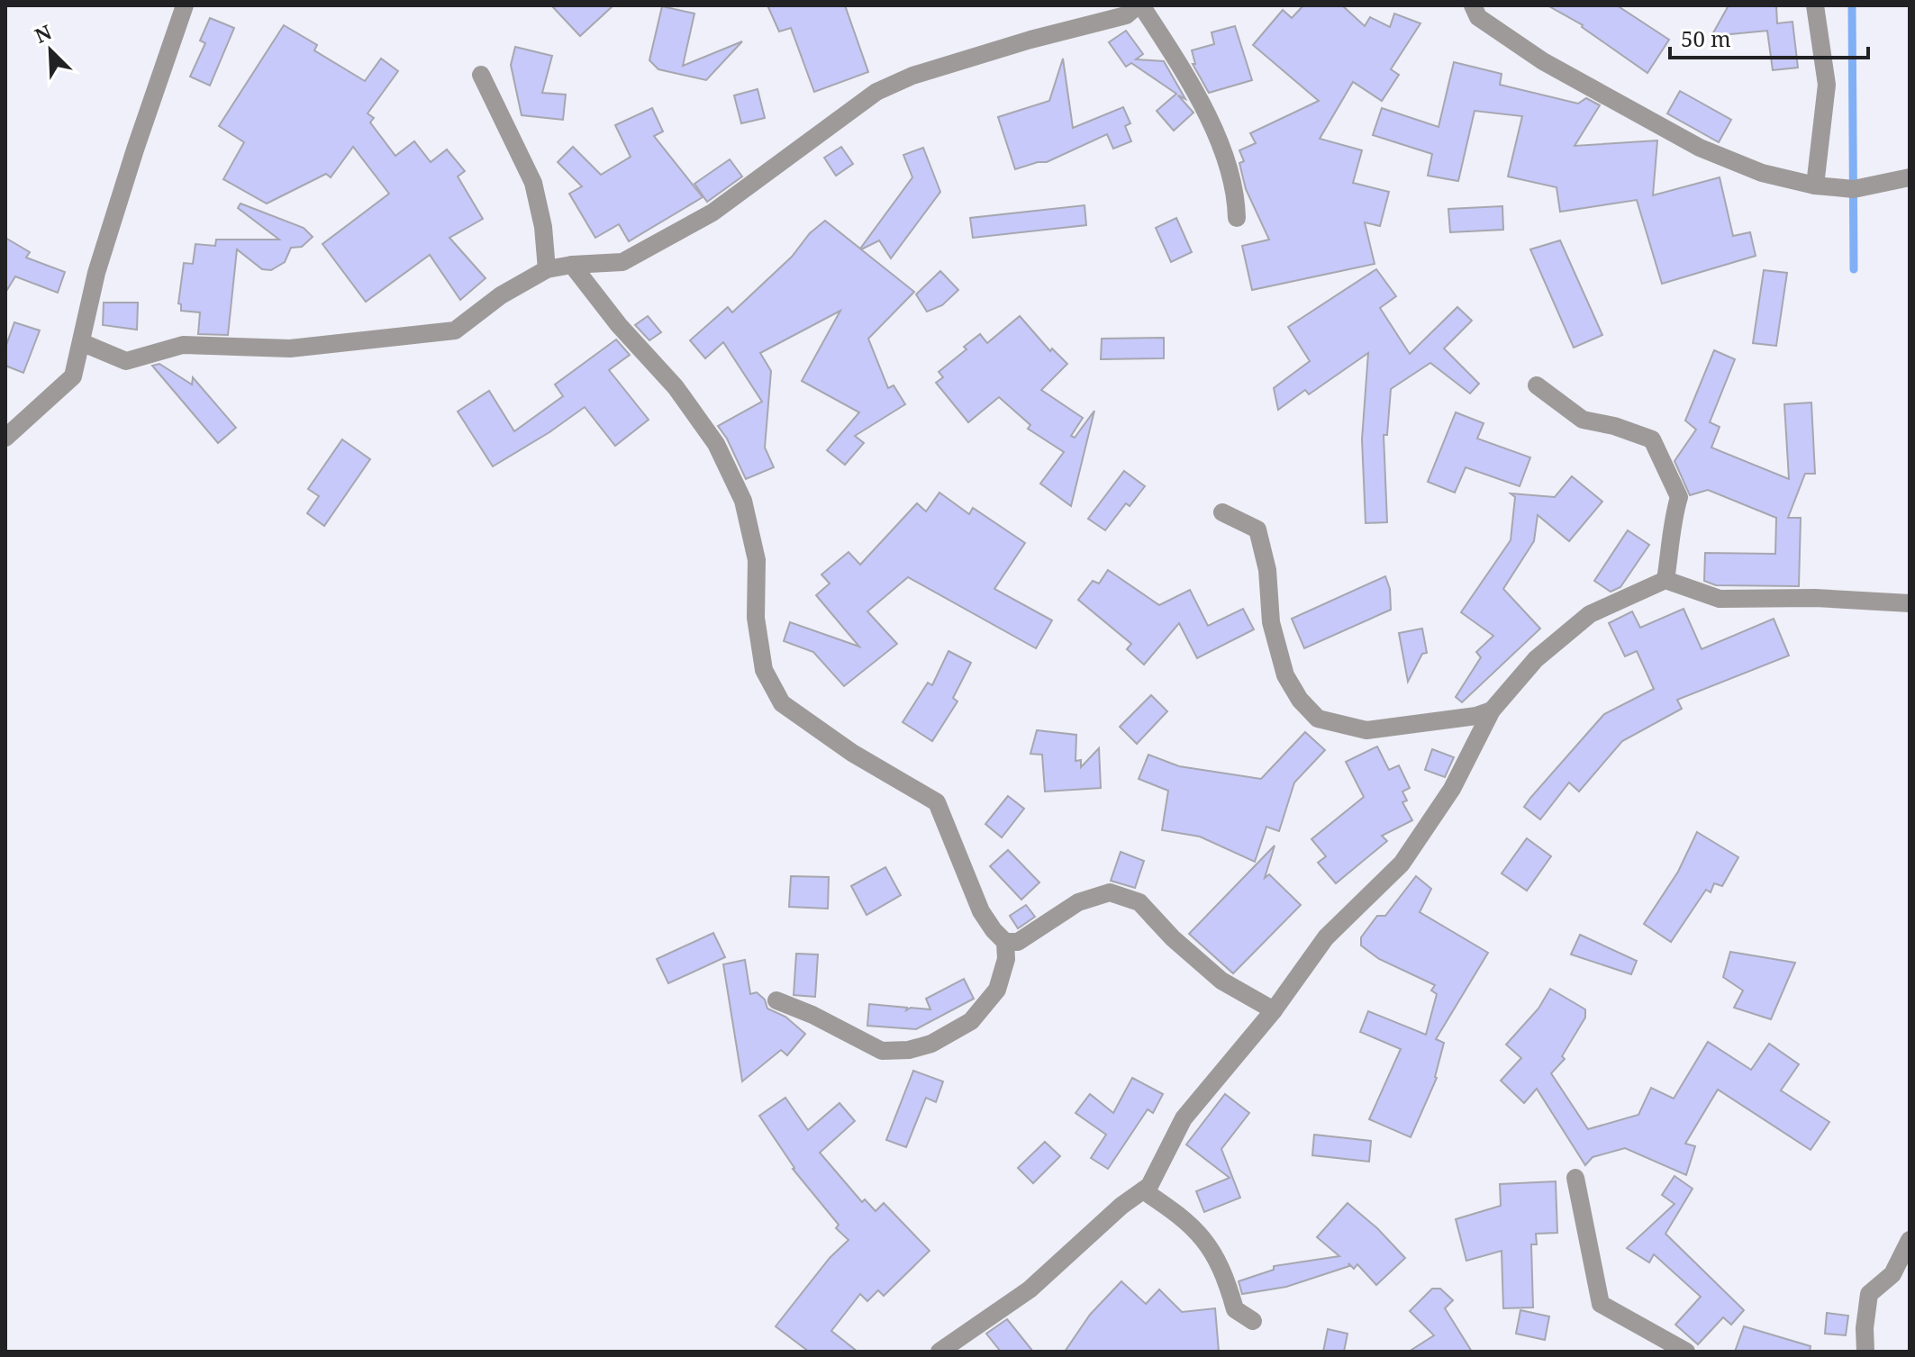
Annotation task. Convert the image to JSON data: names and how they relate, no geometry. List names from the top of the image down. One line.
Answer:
{"scale_bar":"50 m","north":"top left"}
